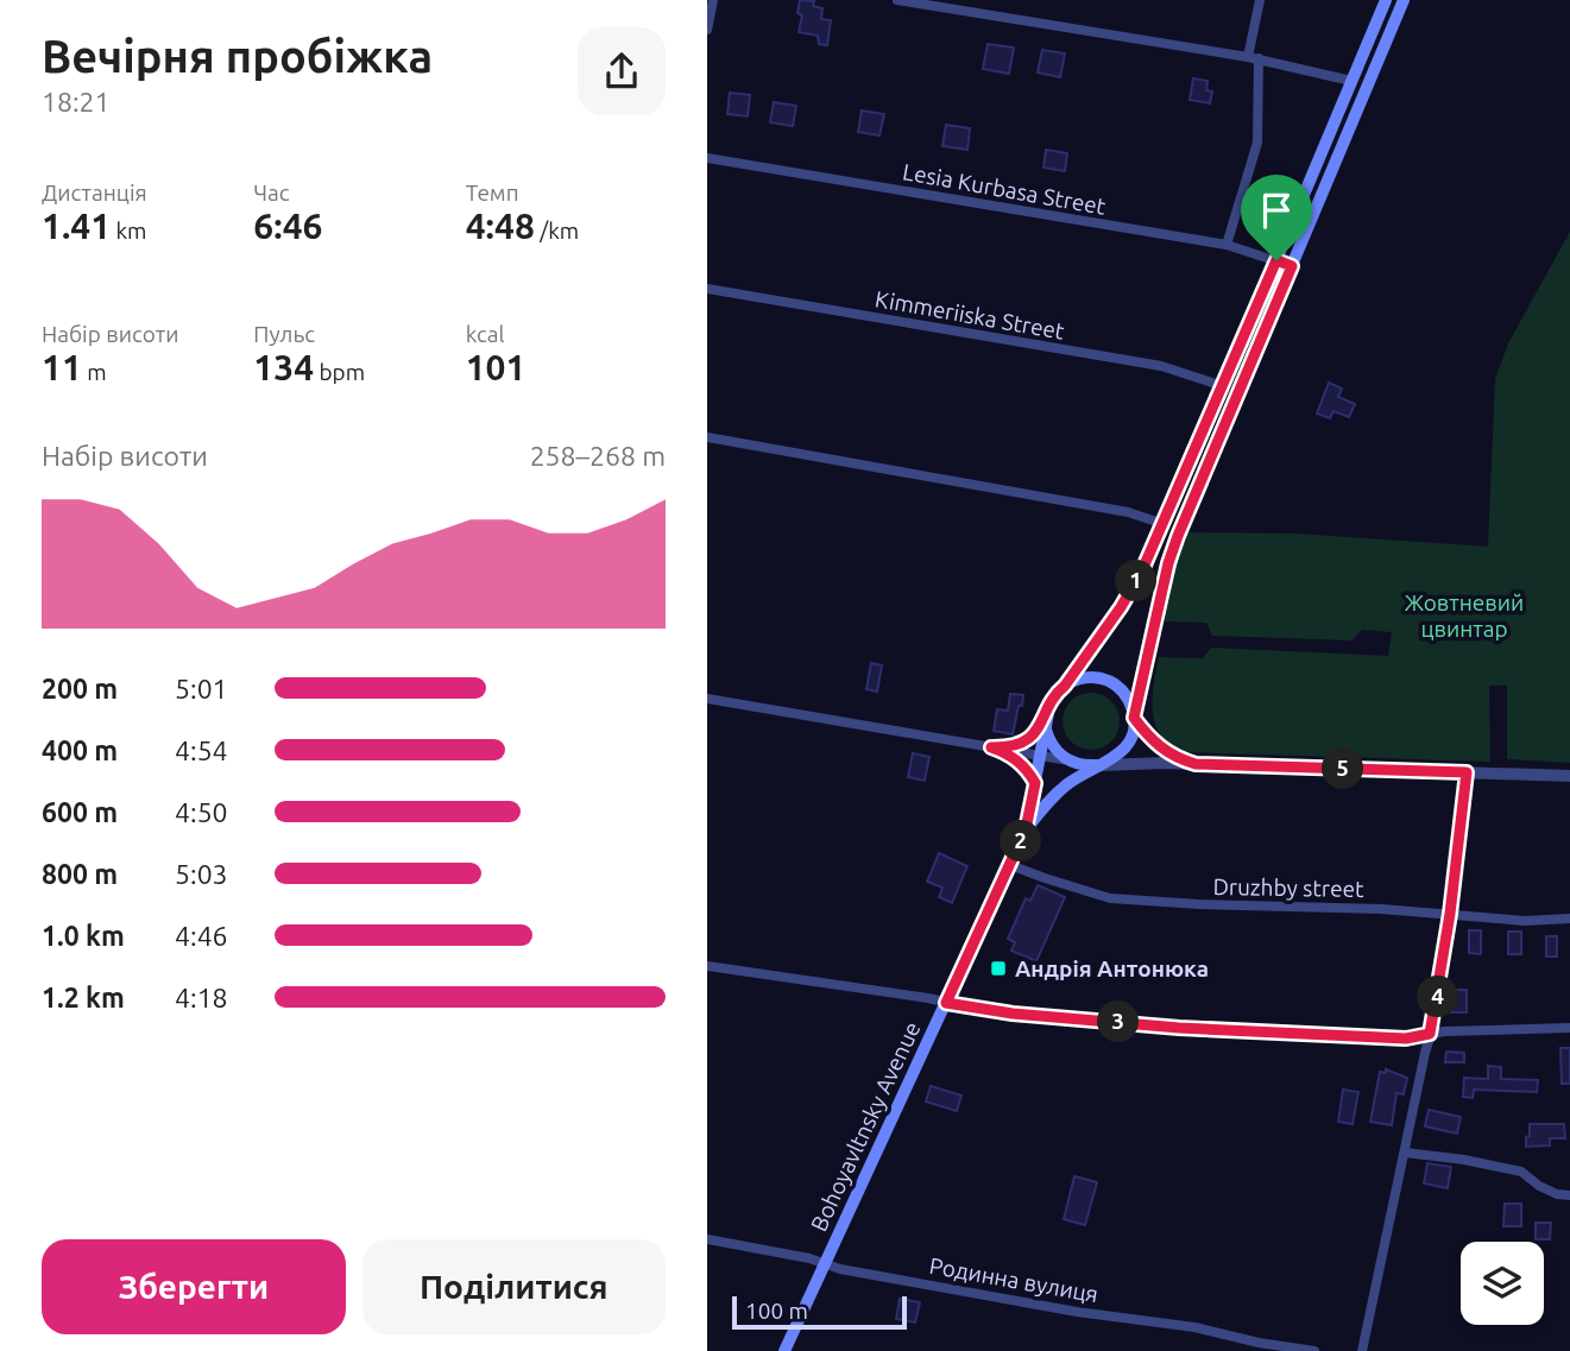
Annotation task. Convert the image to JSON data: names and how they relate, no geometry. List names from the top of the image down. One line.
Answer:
{"streets":{"main road":["Bohoyavltnsky Avenue"],"street":["Lesia Kurbasa Street","Kimmeriiska Street","Druzhby street","Родинна вулиця"]},"crossings":[["Lesia Kurbasa Street","Bohoyavltnsky Avenue"],["Kimmeriiska Street","Bohoyavltnsky Avenue"],["Druzhby street","Bohoyavltnsky Avenue"],["Bohoyavltnsky Avenue","Родинна вулиця"]],"parks":["Жовтневий цвинтар"],"places":{"transit":["Андрія Антонюка"]},"scale_bar":"100 m","page":{"heading":["Вечірня пробіжка","18:21"],"stats":[["Дистанція","1.41 km"],["Час","6:46"],["Темп","4:48 /km"],["Набір висоти","11 m"],["Пульс","134 bpm"],["kcal","101"]],"chart":["Набір висоти","258–268 m"],"pins":["1","5","2","4","3"],"list":[{"name":"200 m","note":"5:01"},{"name":"400 m","note":"4:54"},{"name":"600 m","note":"4:50"},{"name":"800 m","note":"5:03"},{"name":"1.0 km","note":"4:46"},{"name":"1.2 km","note":"4:18"}],"buttons":["Зберегти","Поділитися"],"scale":"100 m"}}
